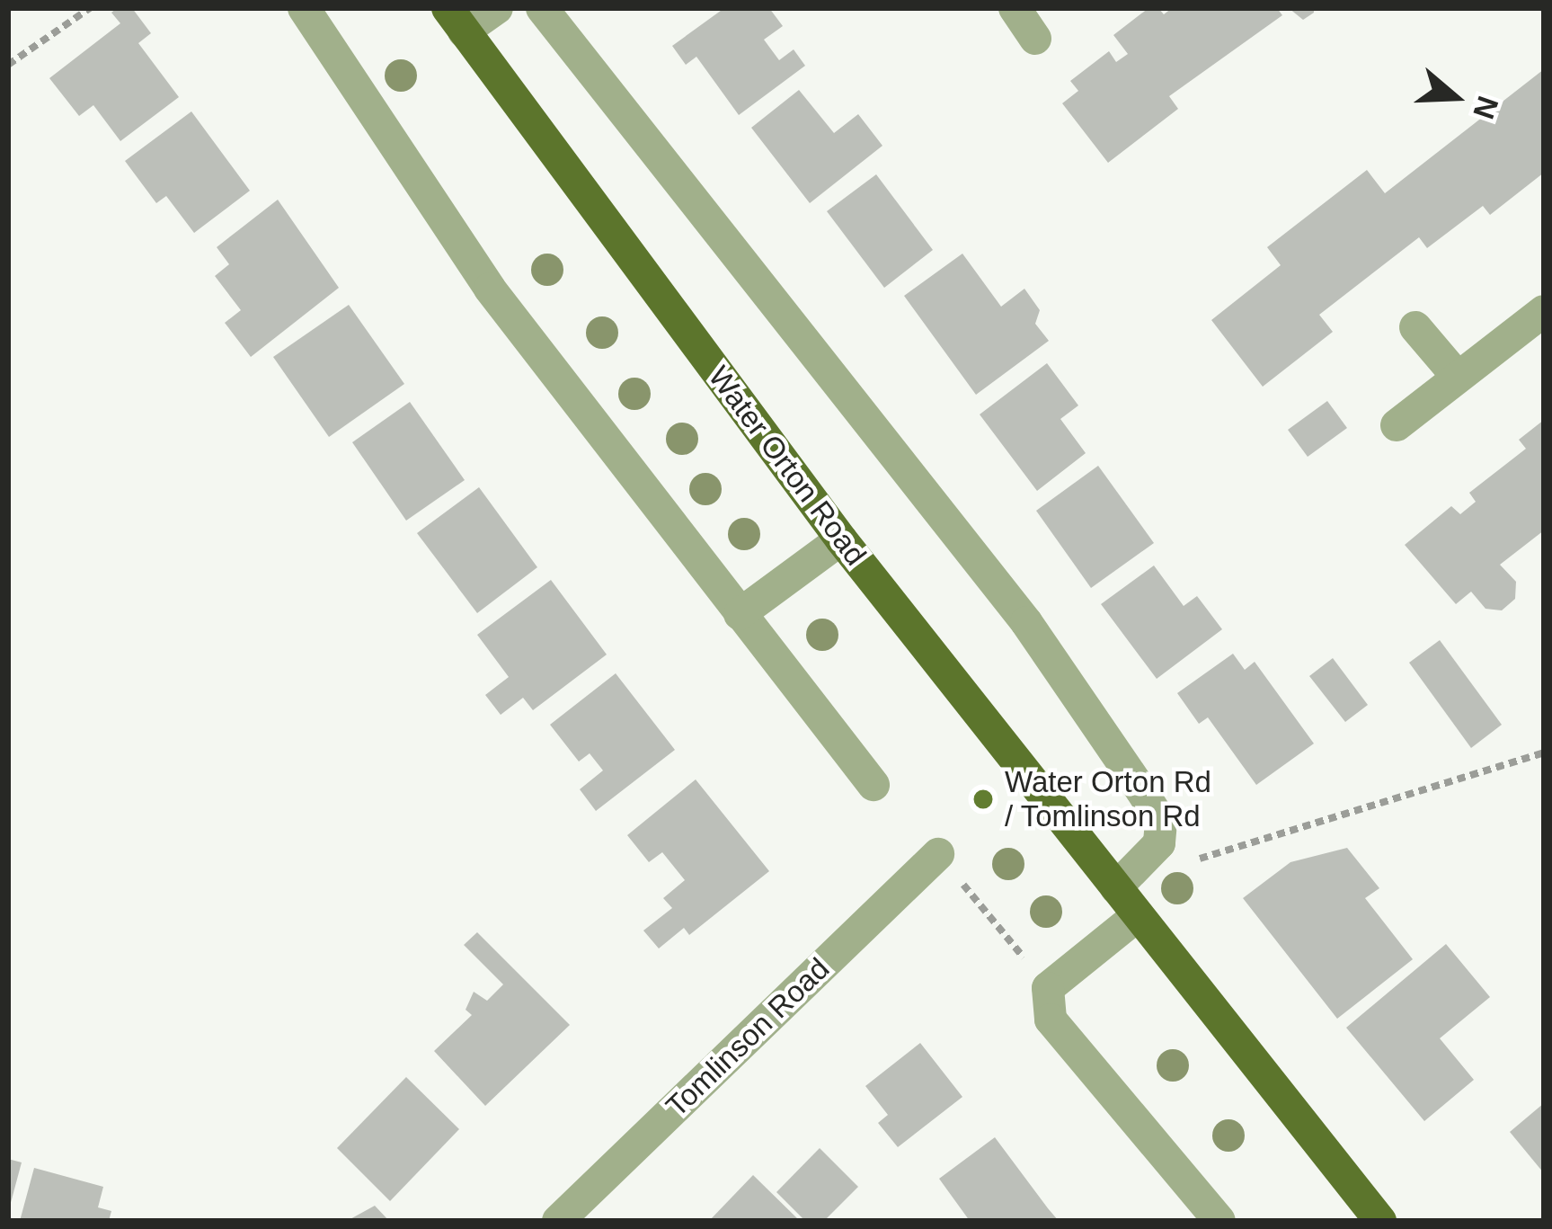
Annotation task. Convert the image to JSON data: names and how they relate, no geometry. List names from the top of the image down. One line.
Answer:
{"streets":{"main road":["Water Orton Road"],"street":["Tomlinson Road"]},"places":["Water Orton Rd / Tomlinson Rd"],"north":"right"}
